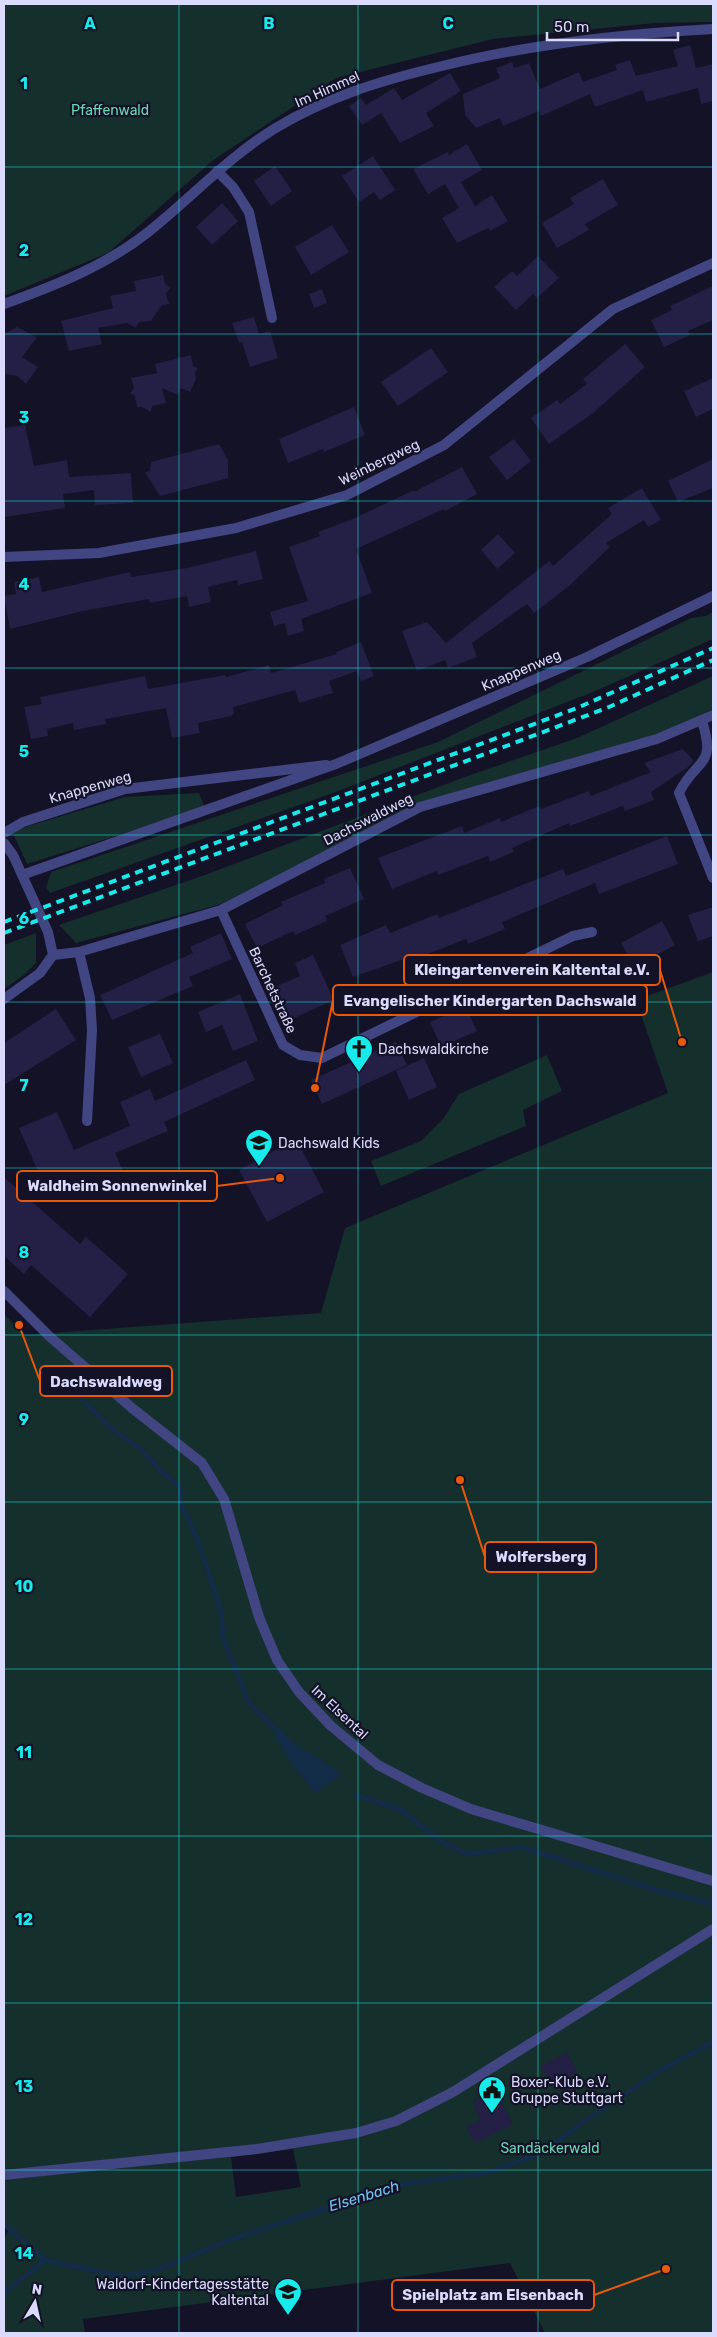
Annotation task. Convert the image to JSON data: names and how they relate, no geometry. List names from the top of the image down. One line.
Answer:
{"streets":{"street":["Im Himmel","Weinbergweg","Knappenweg","Dachswaldweg","Barchetstraße","Im Elsental"]},"crossings":[["Dachswaldweg","Barchetstraße"]],"water":["Elsenbach"],"parks":["Pfaffenwald","Sandäckerwald"],"places":{"other":["Kleingartenverein Kaltental e.V.","Evangelischer Kindergarten Dachswald","Waldheim Sonnenwinkel","Dachswaldweg","Wolfersberg","Spielplatz am Elsenbach"],"church":["Dachswaldkirche"],"school or university":["Dachswald Kids","Waldorf-Kindertagesstätte Kaltental"],"public building":["Boxer-Klub e.V. Gruppe Stuttgart"]},"scale_bar":"50 m","north":"top","grid":{"columns":["A","B","C"],"rows":["1","2","3","4","5","6","7","8","9","10","11","12","13","14"]}}
